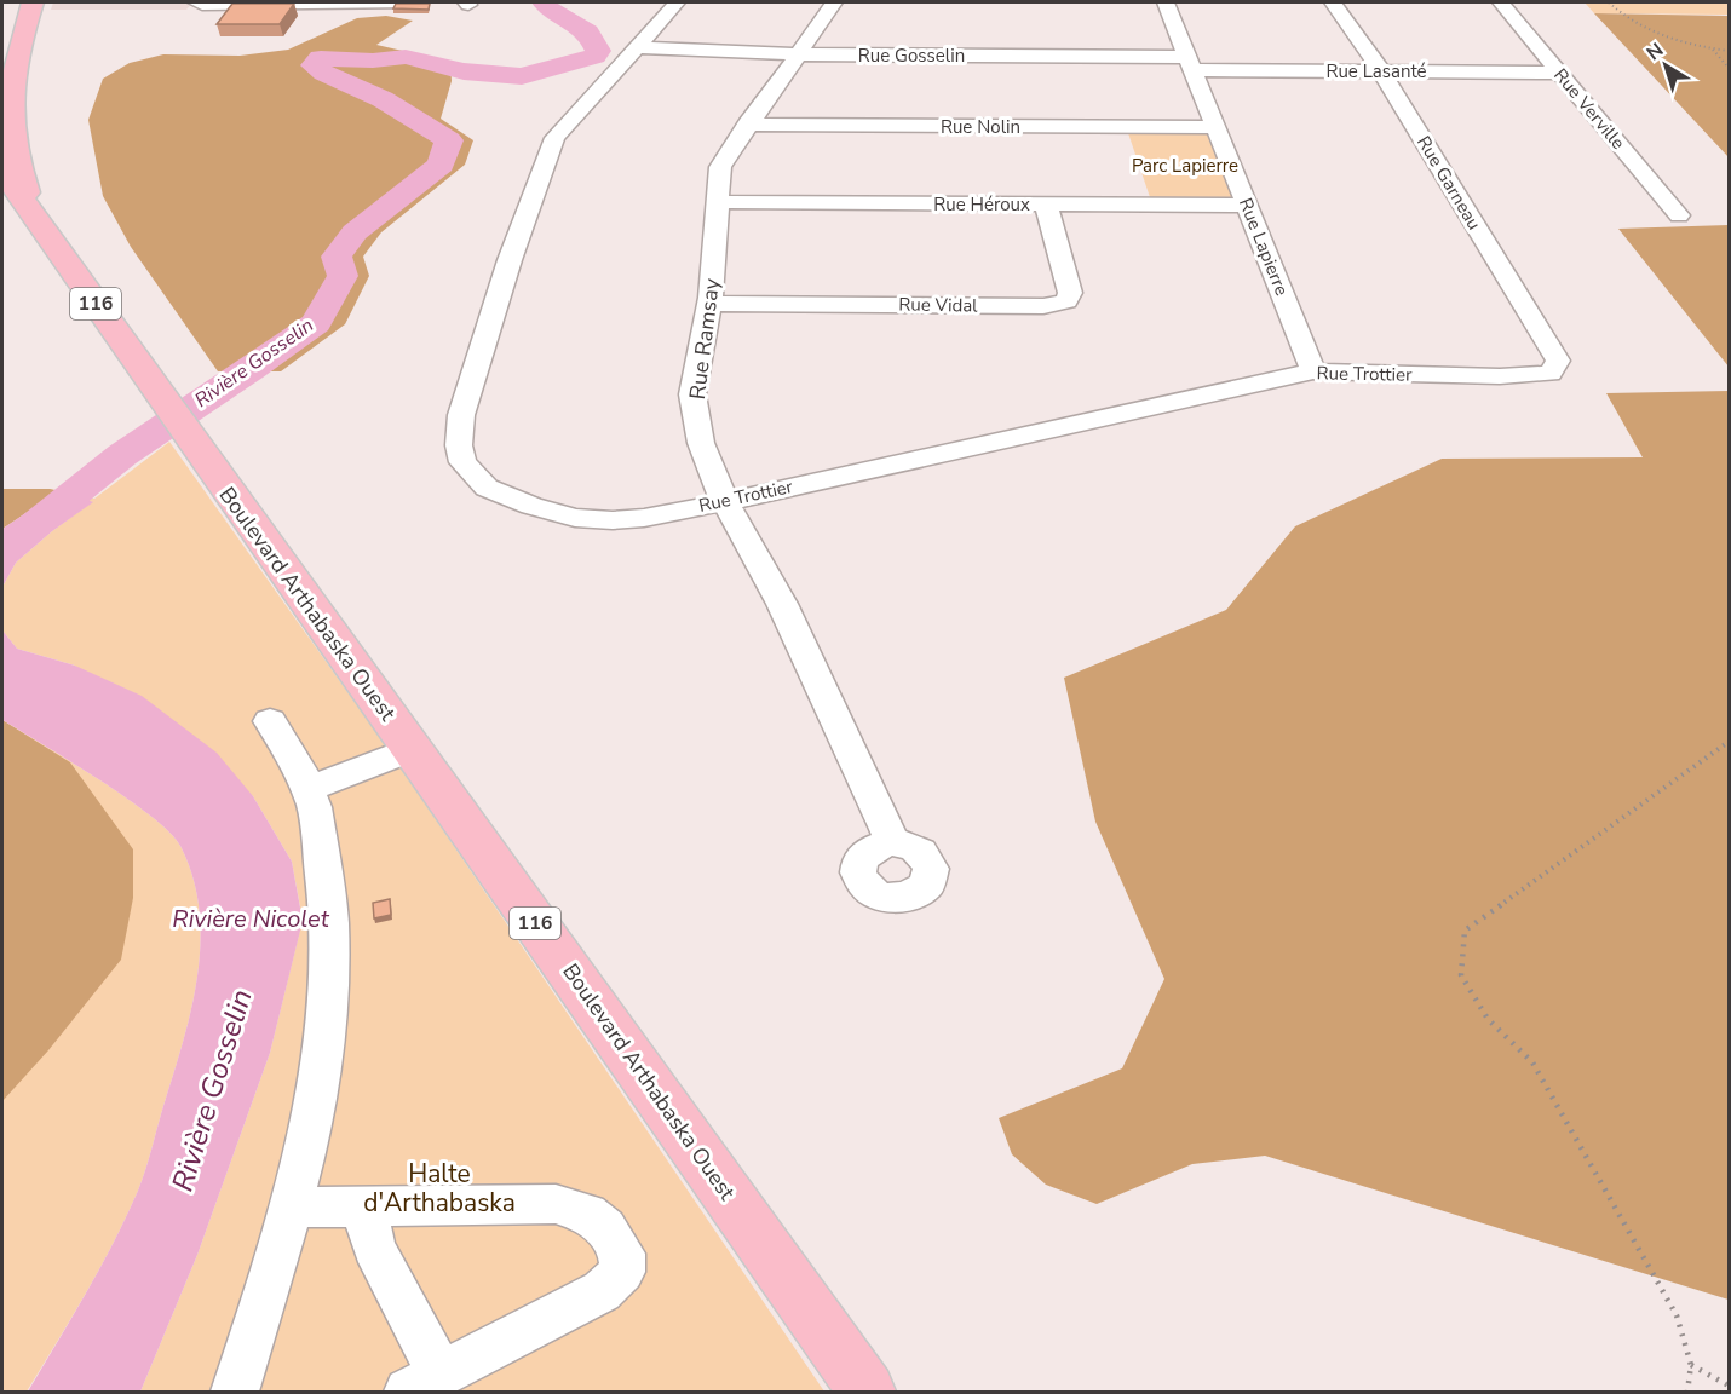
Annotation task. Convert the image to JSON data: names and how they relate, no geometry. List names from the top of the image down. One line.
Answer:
{"streets":{"main road":["116","Boulevard Arthabaska Ouest"],"street":["Rue Gosselin","Rue Lasanté","Rue Verville","Rue Nolin","Rue Garneau","Rue Héroux","Rue Lapierre","Rue Vidal","Rue Ramsay","Rue Trottier"]},"crossings":[["Rue Gosselin","Rue Lasanté"],["Rue Gosselin","Rue Lapierre"],["Rue Gosselin","Rue Ramsay"],["Rue Gosselin","Rue Trottier"],["Rue Lasanté","Rue Verville"],["Rue Lasanté","Rue Garneau"],["Rue Lasanté","Rue Lapierre"],["Rue Nolin","Rue Lapierre"],["Rue Nolin","Rue Ramsay"],["Rue Garneau","Rue Trottier"],["Rue Héroux","Rue Lapierre"],["Rue Héroux","Rue Vidal"],["Rue Héroux","Rue Ramsay"],["Rue Lapierre","Rue Trottier"],["116","Boulevard Arthabaska Ouest"],["Rue Vidal","Rue Ramsay"],["Rue Ramsay","Rue Trottier"]],"water":["Rivière Gosselin","Rivière Nicolet"],"parks":["Parc Lapierre","Halte d'Arthabaska"],"north":"top left"}
